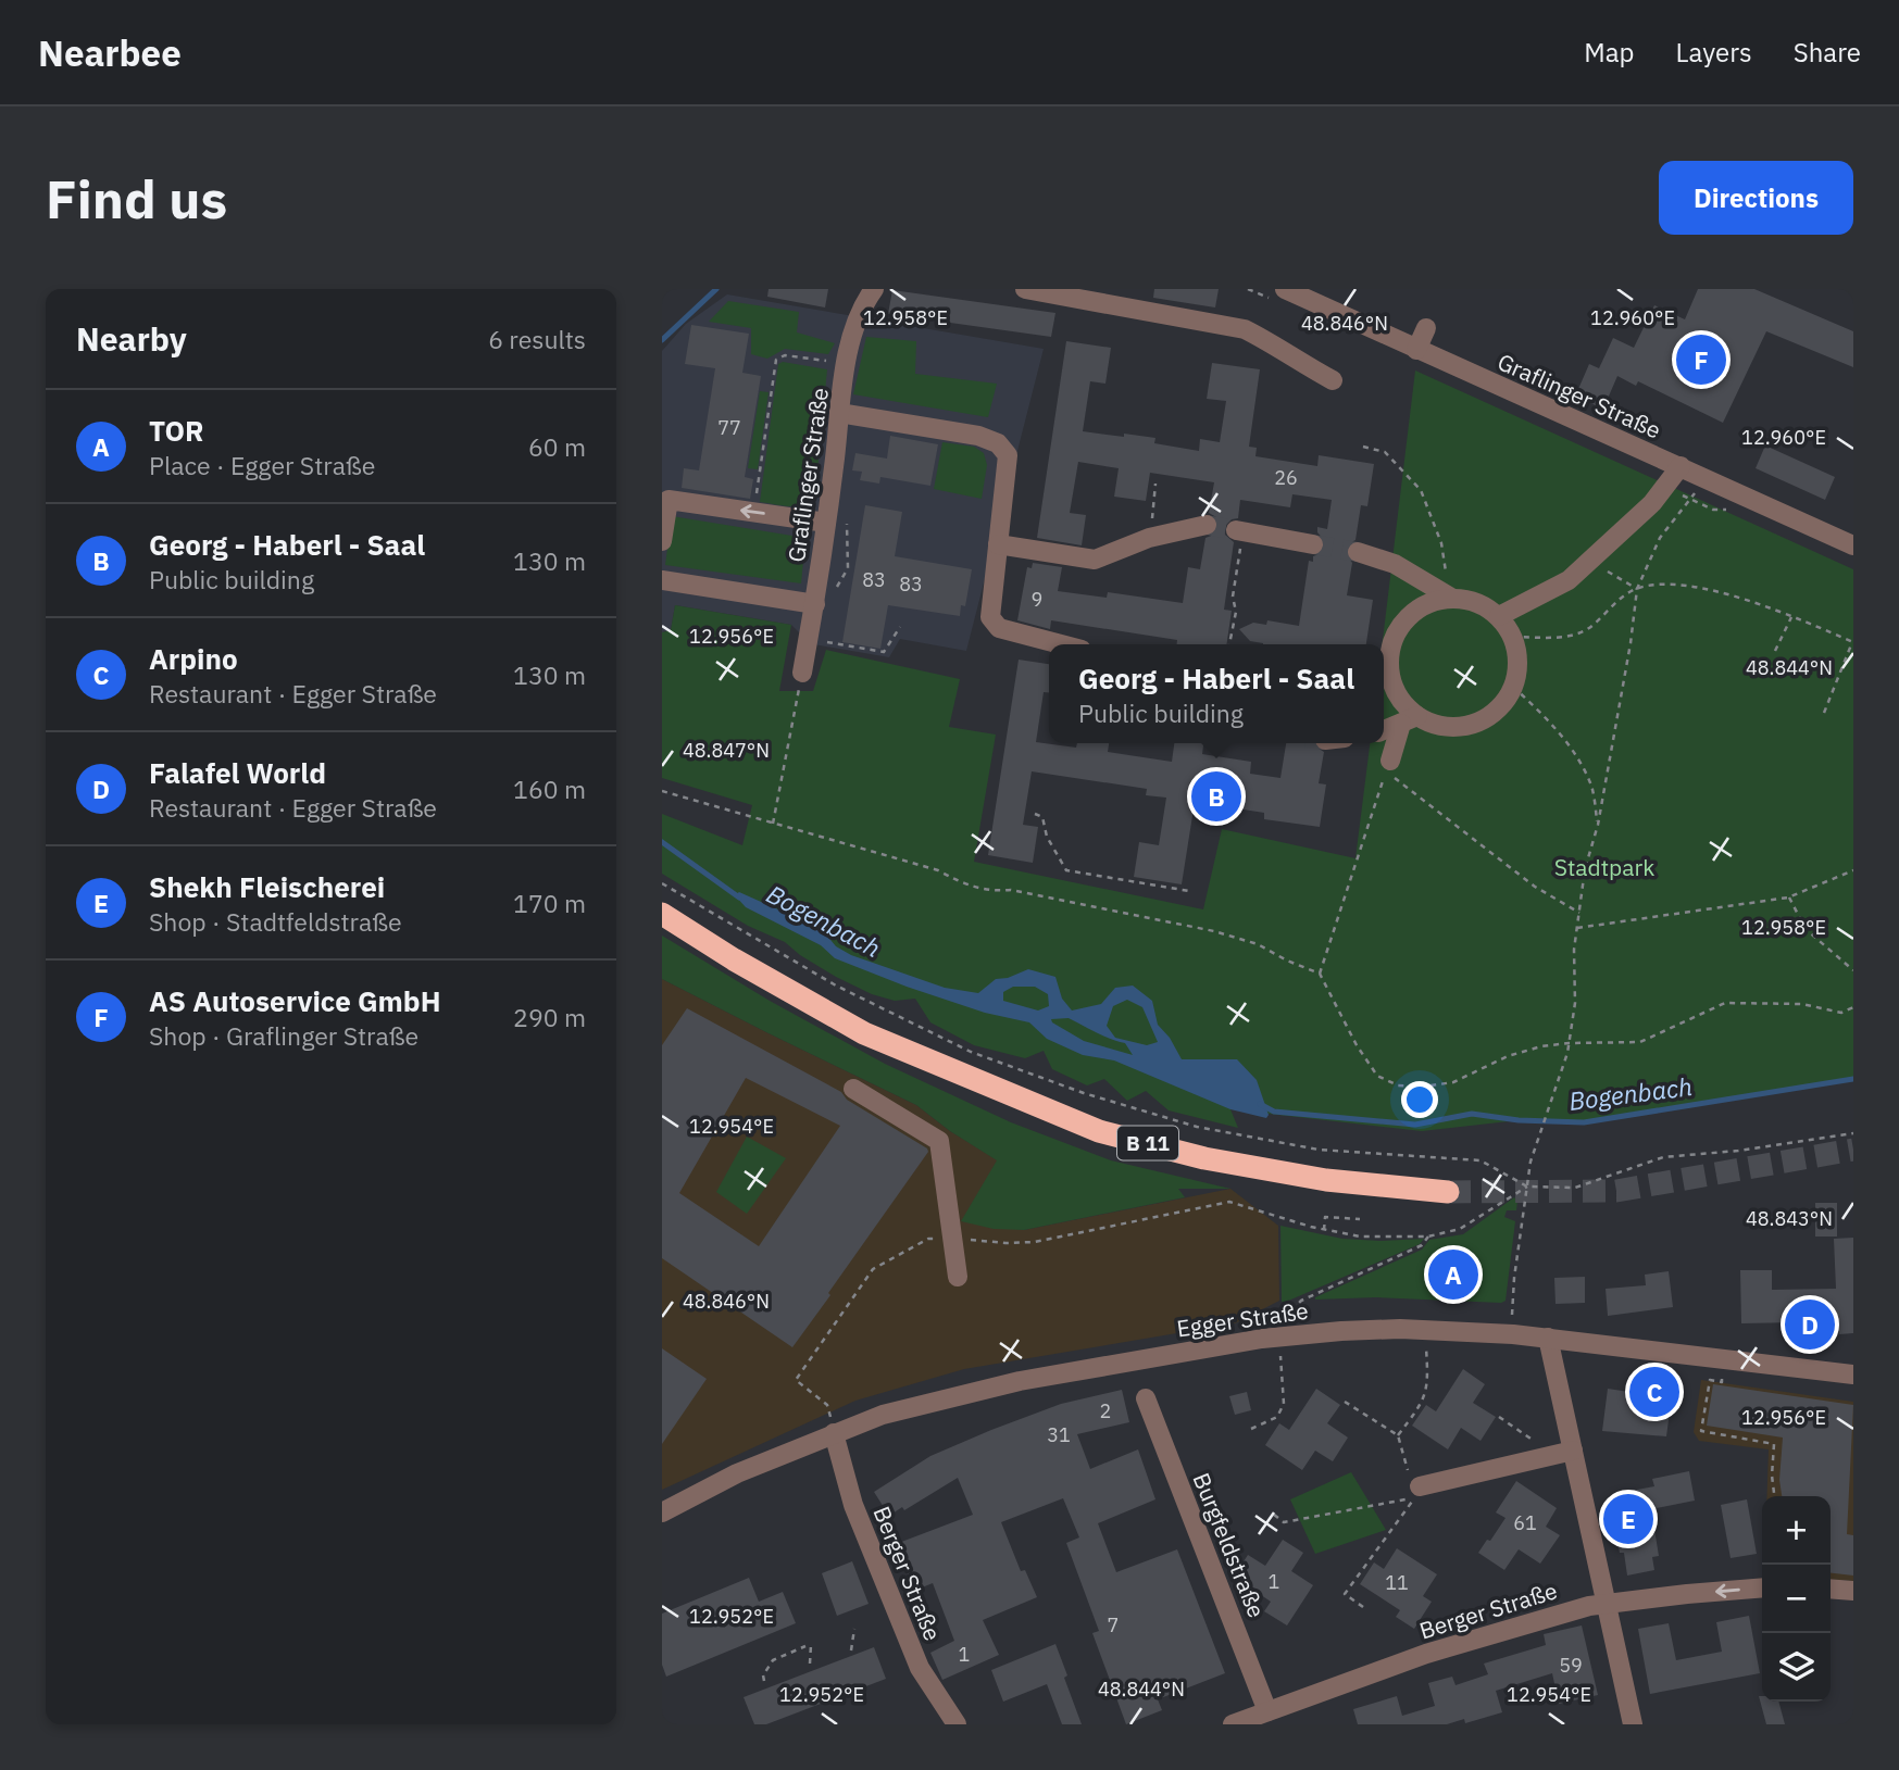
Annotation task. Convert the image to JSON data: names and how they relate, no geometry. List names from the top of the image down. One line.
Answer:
{"streets":{"highway":["B 11"],"street":["Graflinger Straße","Egger Straße","Burgfeldstraße","Berger Straße"]},"crossings":[["Egger Straße","Berger Straße"],["Burgfeldstraße","Berger Straße"]],"water":["Bogenbach"],"parks":["Stadtpark"],"house_numbers":["77","26","83","83","9","2","31","61","1","11","7","1","59"],"page":{"header":"Nearbee","nav":["Map","Layers","Share"],"buttons":"Directions","title":"Find us","heading":["Nearby","6 results"],"pins":["F","B","A","D","C","E"],"list":[{"mark":"A","name":"TOR","note":"Place · Egger Straße","value":"60 m"},{"mark":"B","name":"Georg - Haberl - Saal","note":"Public building","value":"130 m"},{"mark":"C","name":"Arpino","note":"Restaurant · Egger Straße","value":"130 m"},{"mark":"D","name":"Falafel World","note":"Restaurant · Egger Straße","value":"160 m"},{"mark":"E","name":"Shekh Fleischerei","note":"Shop · Stadtfeldstraße","value":"170 m"},{"mark":"F","name":"AS Autoservice GmbH","note":"Shop · Graflinger Straße","value":"290 m"}],"popup":["Georg - Haberl - Saal","Public building"],"map_buttons":["+","−"]},"coordinates":["12.958°E","12.960°E","48.846°N","12.956°E","48.844°N","48.847°N","12.954°E","48.843°N","12.952°E"]}
